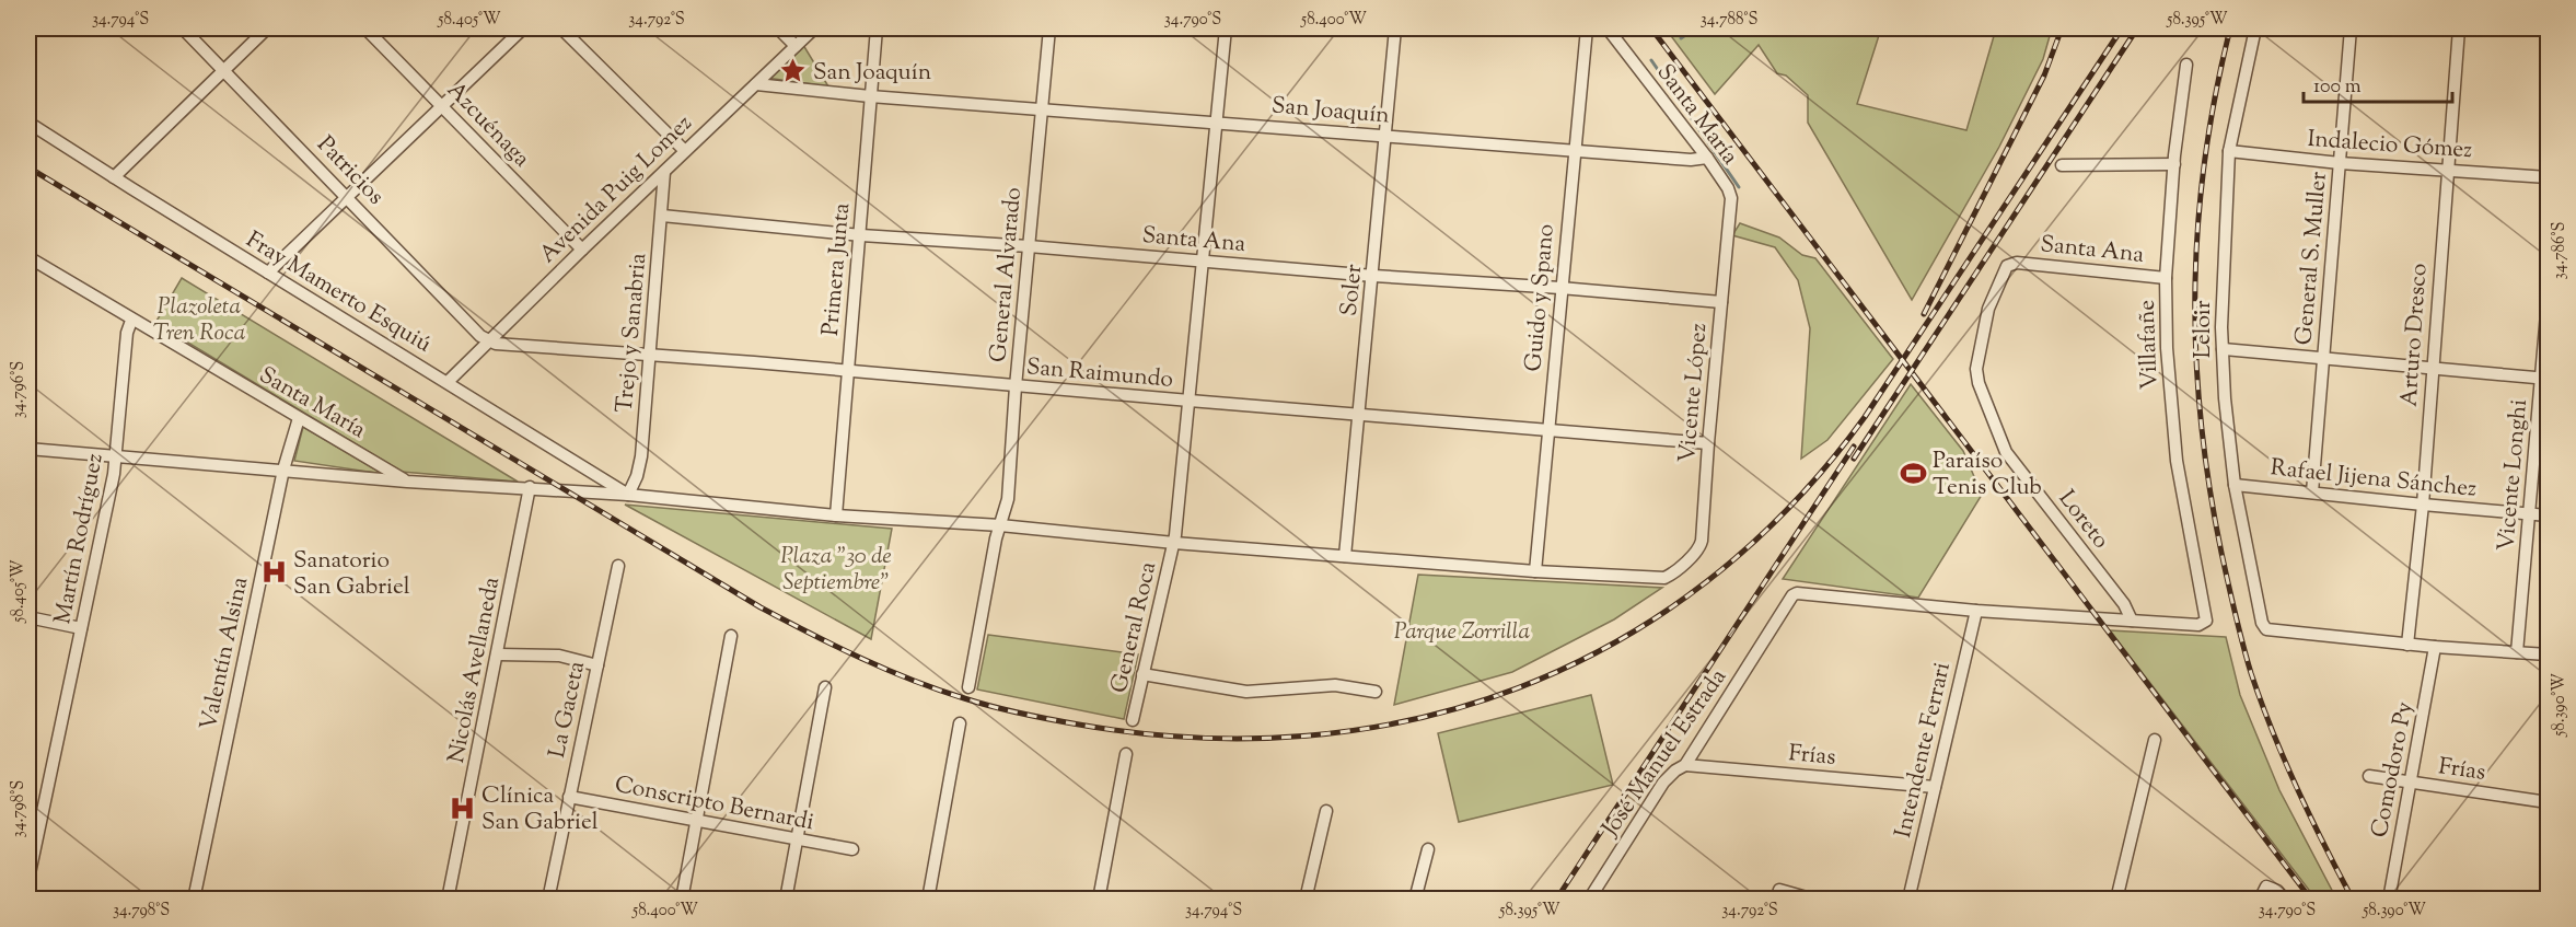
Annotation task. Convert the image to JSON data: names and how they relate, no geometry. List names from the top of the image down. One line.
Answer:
{"streets":{"street":["San Joaquín","Santa María","Azcuénaga","Indalecio Gómez","Patricios","Avenida Puig Lomez","Santa Ana","General S. Muller","Primera Junta","General Alvarado","Soler","Fray Mamerto Esquiú","Guido y Spano","Leloir","Trejo y Sanabria","Arturo Dresco","Villafañe","San Raimundo","Vicente López","Vicente Longhi","Rafael Jijena Sánchez","Loreto","Martín Rodríguez","General Roca","Valentín Alsina","Nicolás Avellaneda","La Gaceta","Intendente Ferrari","José Manuel Estrada","Frías","Comodoro Py","Conscripto Bernardi"]},"crossings":[["San Joaquín","Santa María"],["San Joaquín","Avenida Puig Lomez"],["San Joaquín","Primera Junta"],["San Joaquín","General Alvarado"],["San Joaquín","Soler"],["San Joaquín","Guido y Spano"],["San Joaquín","General Roca"],["Santa María","Vicente López"],["Santa María","Martín Rodríguez"],["Santa María","Valentín Alsina"],["Azcuénaga","Avenida Puig Lomez"],["Indalecio Gómez","General S. Muller"],["Indalecio Gómez","Leloir"],["Indalecio Gómez","Arturo Dresco"],["Patricios","Avenida Puig Lomez"],["Patricios","San Raimundo"],["Avenida Puig Lomez","Fray Mamerto Esquiú"],["Avenida Puig Lomez","Trejo y Sanabria"],["Avenida Puig Lomez","San Raimundo"],["Santa Ana","Primera Junta"],["Santa Ana","General Alvarado"],["Santa Ana","Soler"],["Santa Ana","Guido y Spano"],["Santa Ana","Trejo y Sanabria"],["Santa Ana","Villafañe"],["Santa Ana","Vicente López"],["Santa Ana","Loreto"],["Santa Ana","General Roca"],["General S. Muller","Rafael Jijena Sánchez"],["Primera Junta","San Raimundo"],["General Alvarado","San Raimundo"],["Soler","San Raimundo"],["Fray Mamerto Esquiú","Trejo y Sanabria"],["Guido y Spano","San Raimundo"],["Guido y Spano","Vicente López"],["Leloir","Arturo Dresco"],["Leloir","Rafael Jijena Sánchez"],["Trejo y Sanabria","San Raimundo"],["Arturo Dresco","Rafael Jijena Sánchez"],["Villafañe","Loreto"],["San Raimundo","Vicente López"],["San Raimundo","General Roca"],["Vicente Longhi","Rafael Jijena Sánchez"],["La Gaceta","Conscripto Bernardi"],["Intendente Ferrari","José Manuel Estrada"],["Intendente Ferrari","Frías"],["José Manuel Estrada","Frías"],["Frías","Comodoro Py"]],"parks":["Plazoleta Tren Roca","Plaza \"30 de Septiembre\"","Parque Zorrilla"],"places":{"place":["San Joaquín"],"sports":["Paraíso Tenis Club"],"hospital":["Sanatorio San Gabriel","Clínica San Gabriel"]},"scale_bar":"100 m","coordinates":["34.794°S","58.405°W","34.792°S","34.790°S","58.400°W","34.788°S","58.395°W","34.786°S","34.796°S","58.390°W","34.798°S"]}
